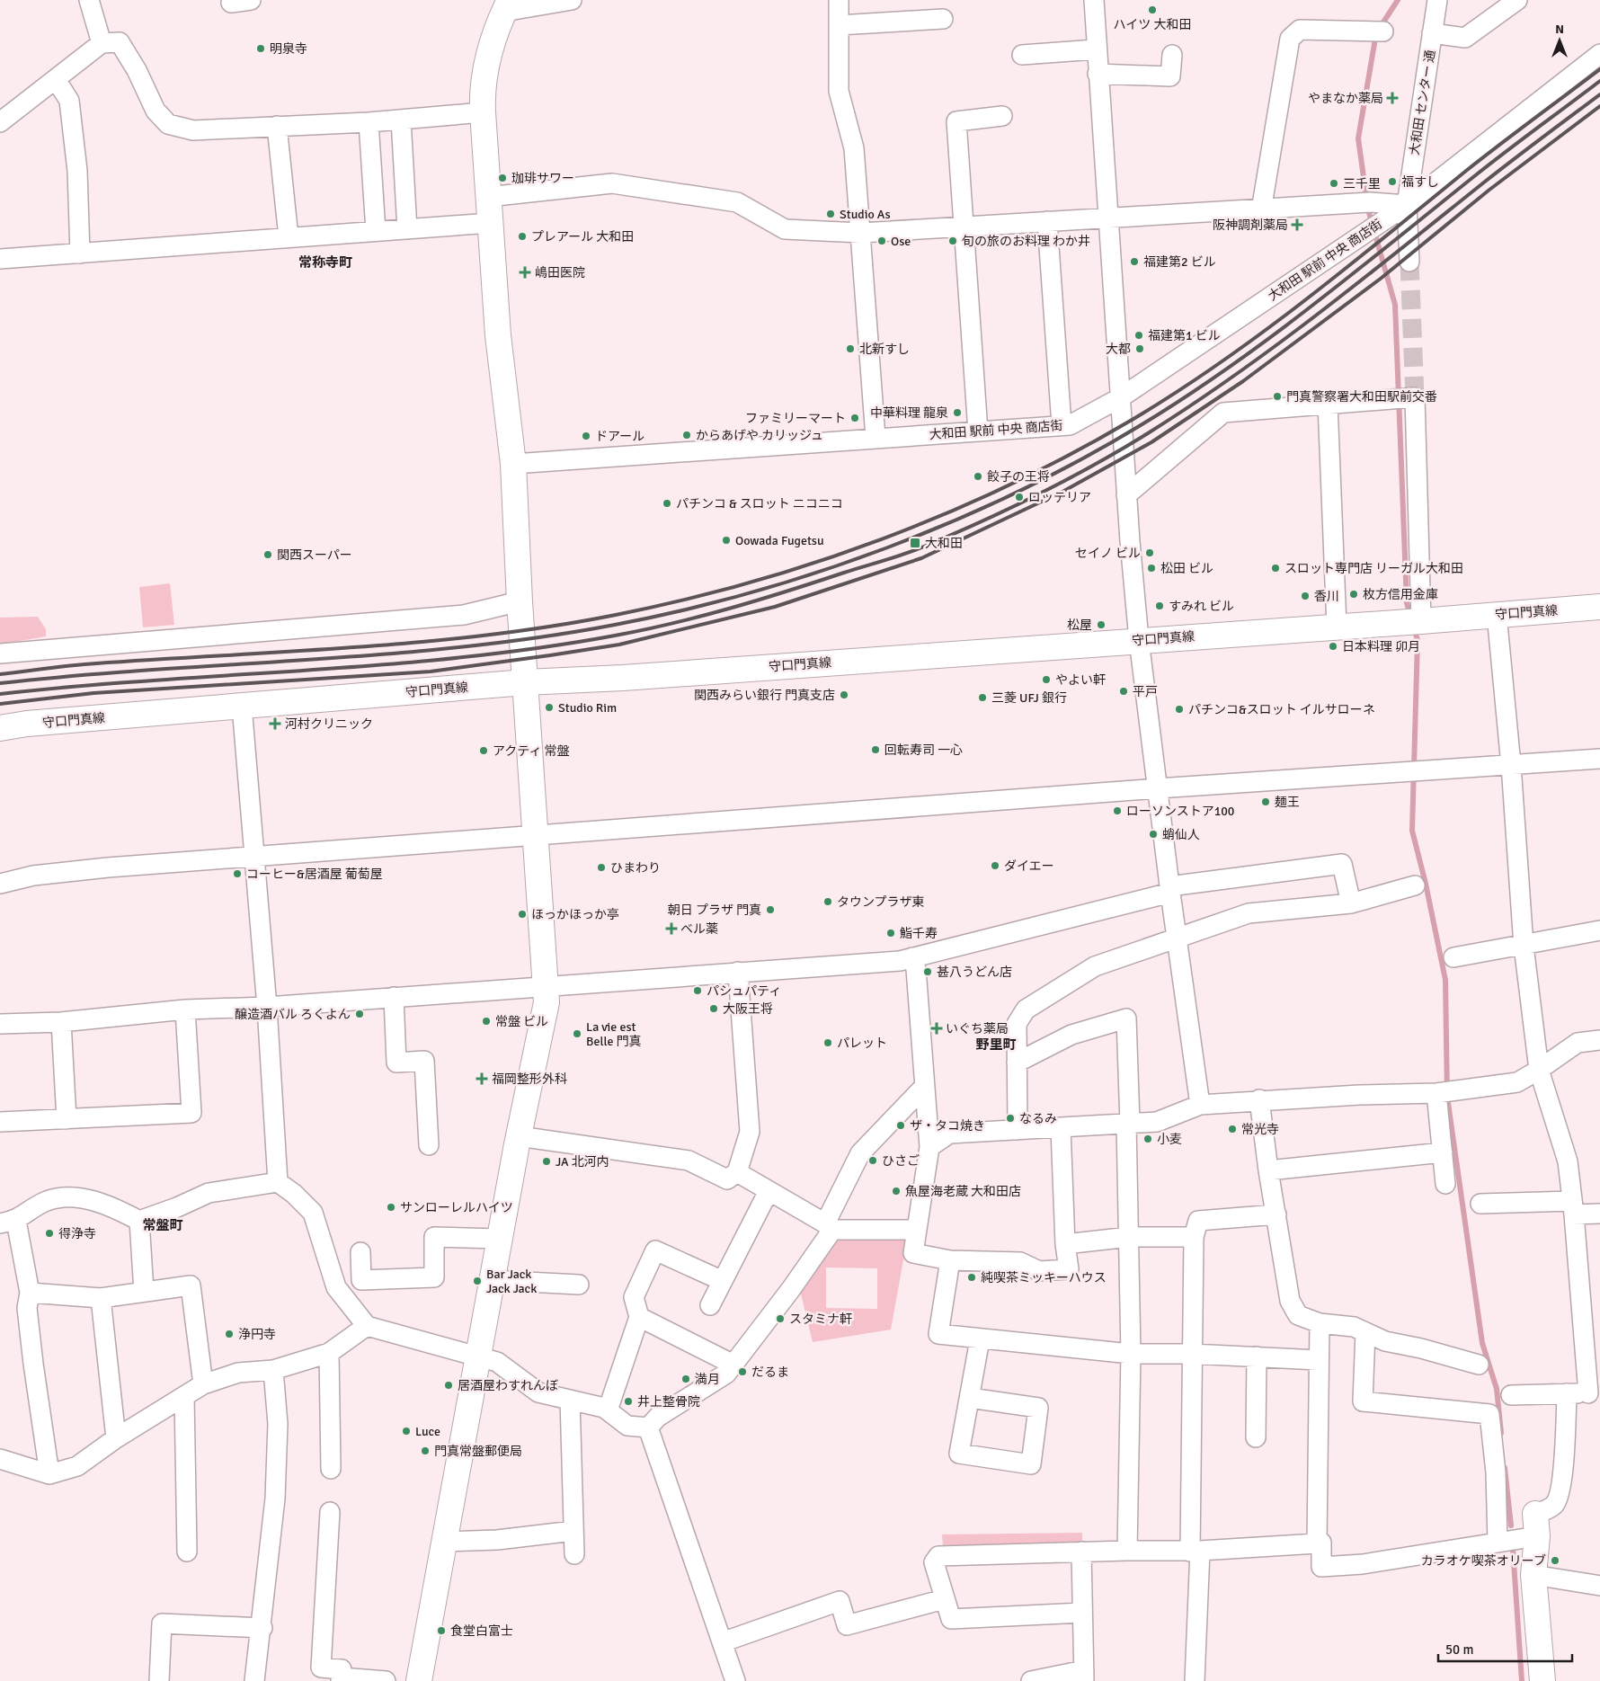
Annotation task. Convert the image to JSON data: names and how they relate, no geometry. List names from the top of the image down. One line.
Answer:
{"streets":{"street":["大和田 センター 通","大和田 駅前 中央 商店街","守口門真線"]},"crossings":[["大和田 センター 通","大和田 駅前 中央 商店街"]],"districts":["常称寺町","野里町","常盤町"],"places":{"other":["ハイツ 大和田","明泉寺","珈琲サワー","福すし","三千里","Studio As","プレアール 大和田","Ose","旬の旅のお料理 わか井","福建第2 ビル","福建第1 ビル","北新すし","大都","門真警察署大和田駅前交番","中華料理 龍泉","ファミリーマート","からあげや カリッジュ","ドアール","餃子の王将","ロッテリア","パチンコ & スロット ニコニコ","Oowada Fugetsu","セイノ ビル","関西スーパー","松田 ビル","スロット専門店 リーガル大和田","枚方信用金庫","香川","すみれ ビル","松屋","日本料理 卯月","やよい軒","平戸","関西みらい銀行 門真支店","三菱 UFJ 銀行","Studio Rim","パチンコ&スロット イルサローネ","回転寿司 一心","アクティ 常盤","麺王","ローソンストア100","蛸仙人","ダイエー","ひまわり","コーヒー&居酒屋 葡萄屋","タウンプラザ東","朝日 プラザ 門真","ほっかほっか亭","鮨千寿","甚八うどん店","パシュパティ","大阪王将","醸造酒バル ろくよん","常盤 ビル","La vie est Belle 門真","パレット","なるみ","ザ・タコ焼き","常光寺","小麦","ひさご","JA 北河内","魚屋海老蔵 大和田店","サンローレルハイツ","得浄寺","純喫茶ミッキーハウス","Bar Jack Jack Jack","スタミナ軒","浄円寺","だるま","満月","居酒屋わすれんぼ","井上整骨院","Luce","門真常盤郵便局","カラオケ喫茶オリーブ","食堂白富士"],"health":["やまなか薬局","阪神調剤薬局","嶋田医院","河村クリニック","ベル薬","いぐち薬局","福岡整形外科"],"transit":["大和田"]},"scale_bar":"50 m","north":"top"}
